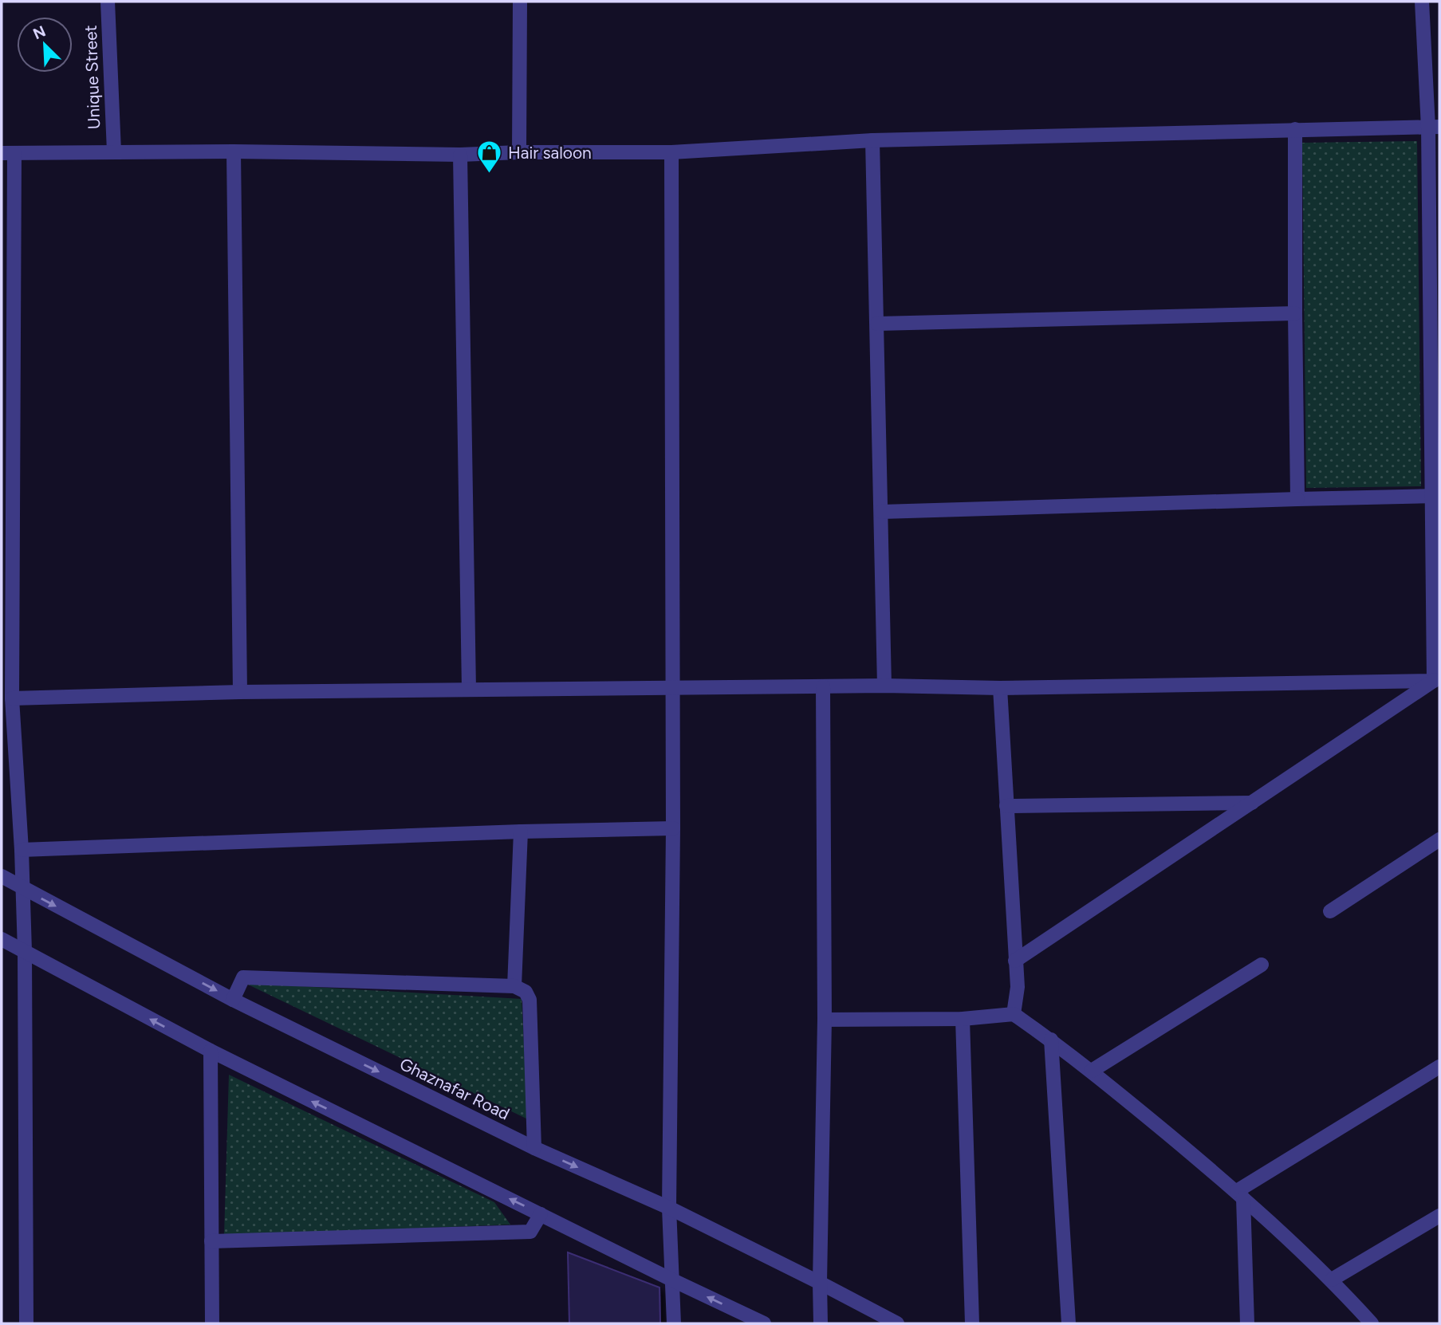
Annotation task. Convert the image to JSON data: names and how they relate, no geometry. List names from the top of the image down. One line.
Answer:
{"streets":{"street":["Unique Street","Ghaznafar Road"]},"places":{"shop":["Hair saloon"]},"north":"top left"}
